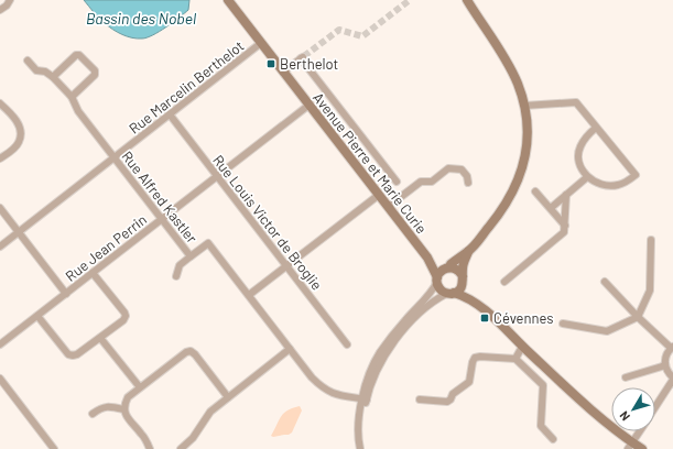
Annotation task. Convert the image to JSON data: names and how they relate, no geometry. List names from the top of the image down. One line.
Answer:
{"streets":{"street":["Rue Marcelin Berthelot","Avenue Pierre et Marie Curie","Rue Alfred Kastler","Rue Louis Victor de Broglie","Rue Jean Perrin"]},"crossings":[["Rue Marcelin Berthelot","Avenue Pierre et Marie Curie"],["Rue Marcelin Berthelot","Rue Alfred Kastler"],["Rue Marcelin Berthelot","Rue Louis Victor de Broglie"],["Avenue Pierre et Marie Curie","Rue Jean Perrin"],["Rue Alfred Kastler","Rue Jean Perrin"],["Rue Louis Victor de Broglie","Rue Jean Perrin"]],"water":["Bassin des Nobel"],"places":{"transit":["Berthelot","Cévennes"]},"north":"bottom left"}
